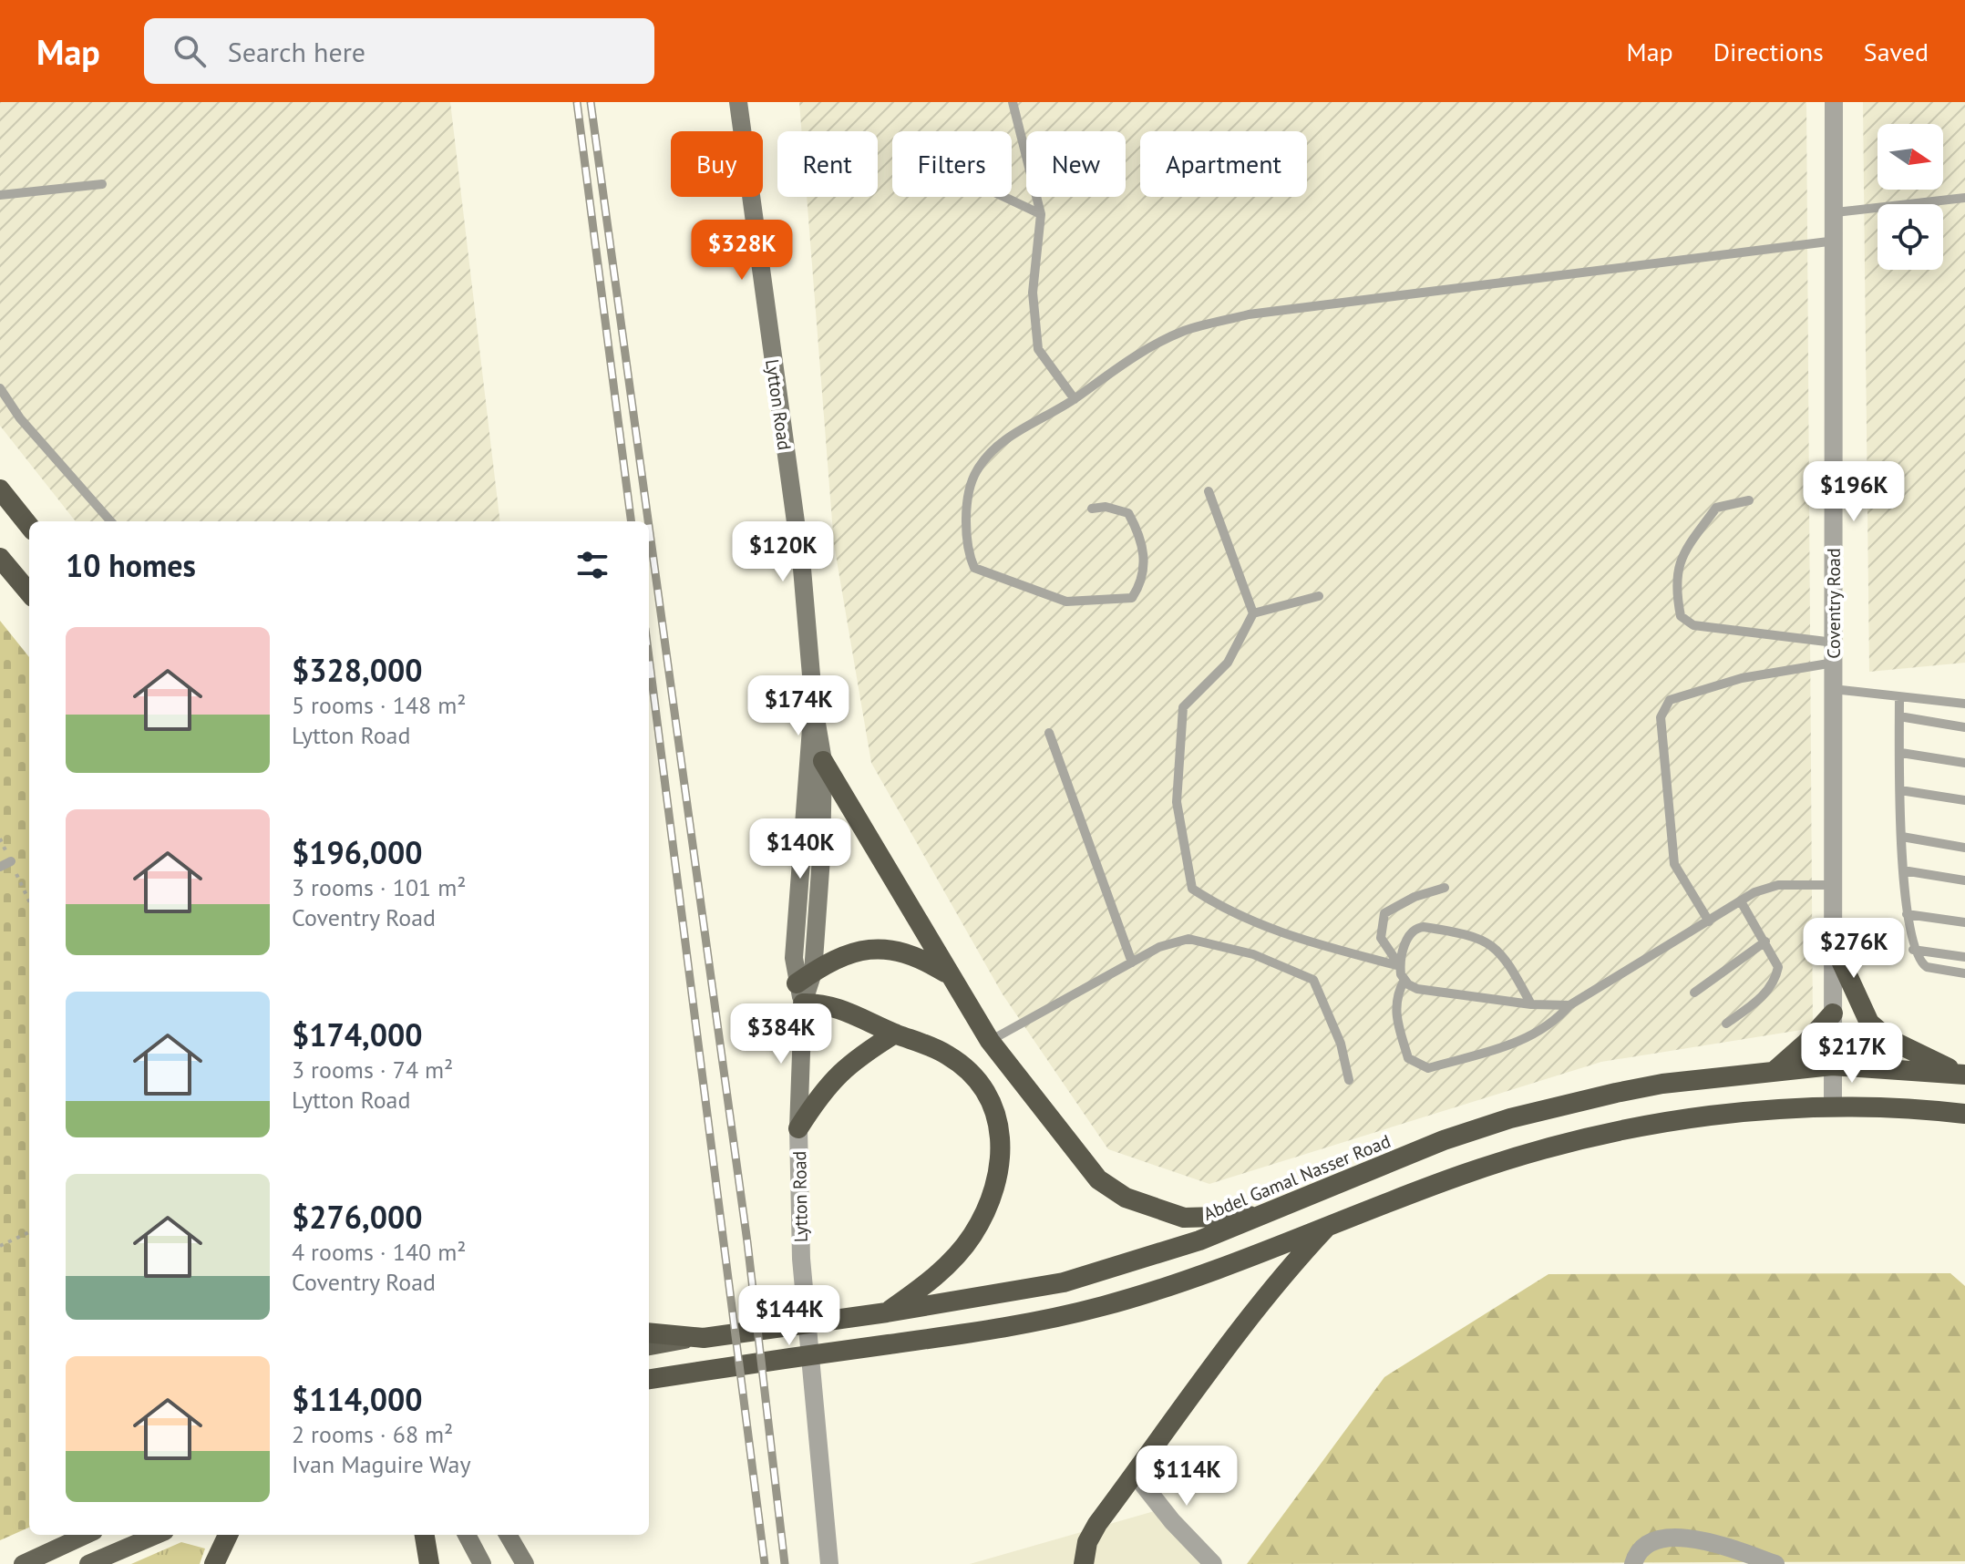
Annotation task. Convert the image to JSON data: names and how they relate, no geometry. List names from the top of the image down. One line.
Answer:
{"streets":{"highway":["Abdel Gamal Nasser Road"],"main road":["Lytton Road"],"street":["Coventry Road"]},"crossings":[["Coventry Road","Abdel Gamal Nasser Road"]],"north":"right","page":{"header":"Map","search":"Search here","nav":["Map","Directions","Saved"],"chip":["Buy","Rent","Filters","New","Apartment"],"price":["$328K","$196K","$120K","$174K","$140K","$276K","$384K","$217K","$144K","$114K"],"heading":"10 homes","list":[{"name":"$328,000","note":"5 rooms · 148 m² · Lytton Road"},{"name":"$196,000","note":"3 rooms · 101 m² · Coventry Road"},{"name":"$174,000","note":"3 rooms · 74 m² · Lytton Road"},{"name":"$276,000","note":"4 rooms · 140 m² · Coventry Road"},{"name":"$114,000","note":"2 rooms · 68 m² · Ivan Maguire Way"}]}}
